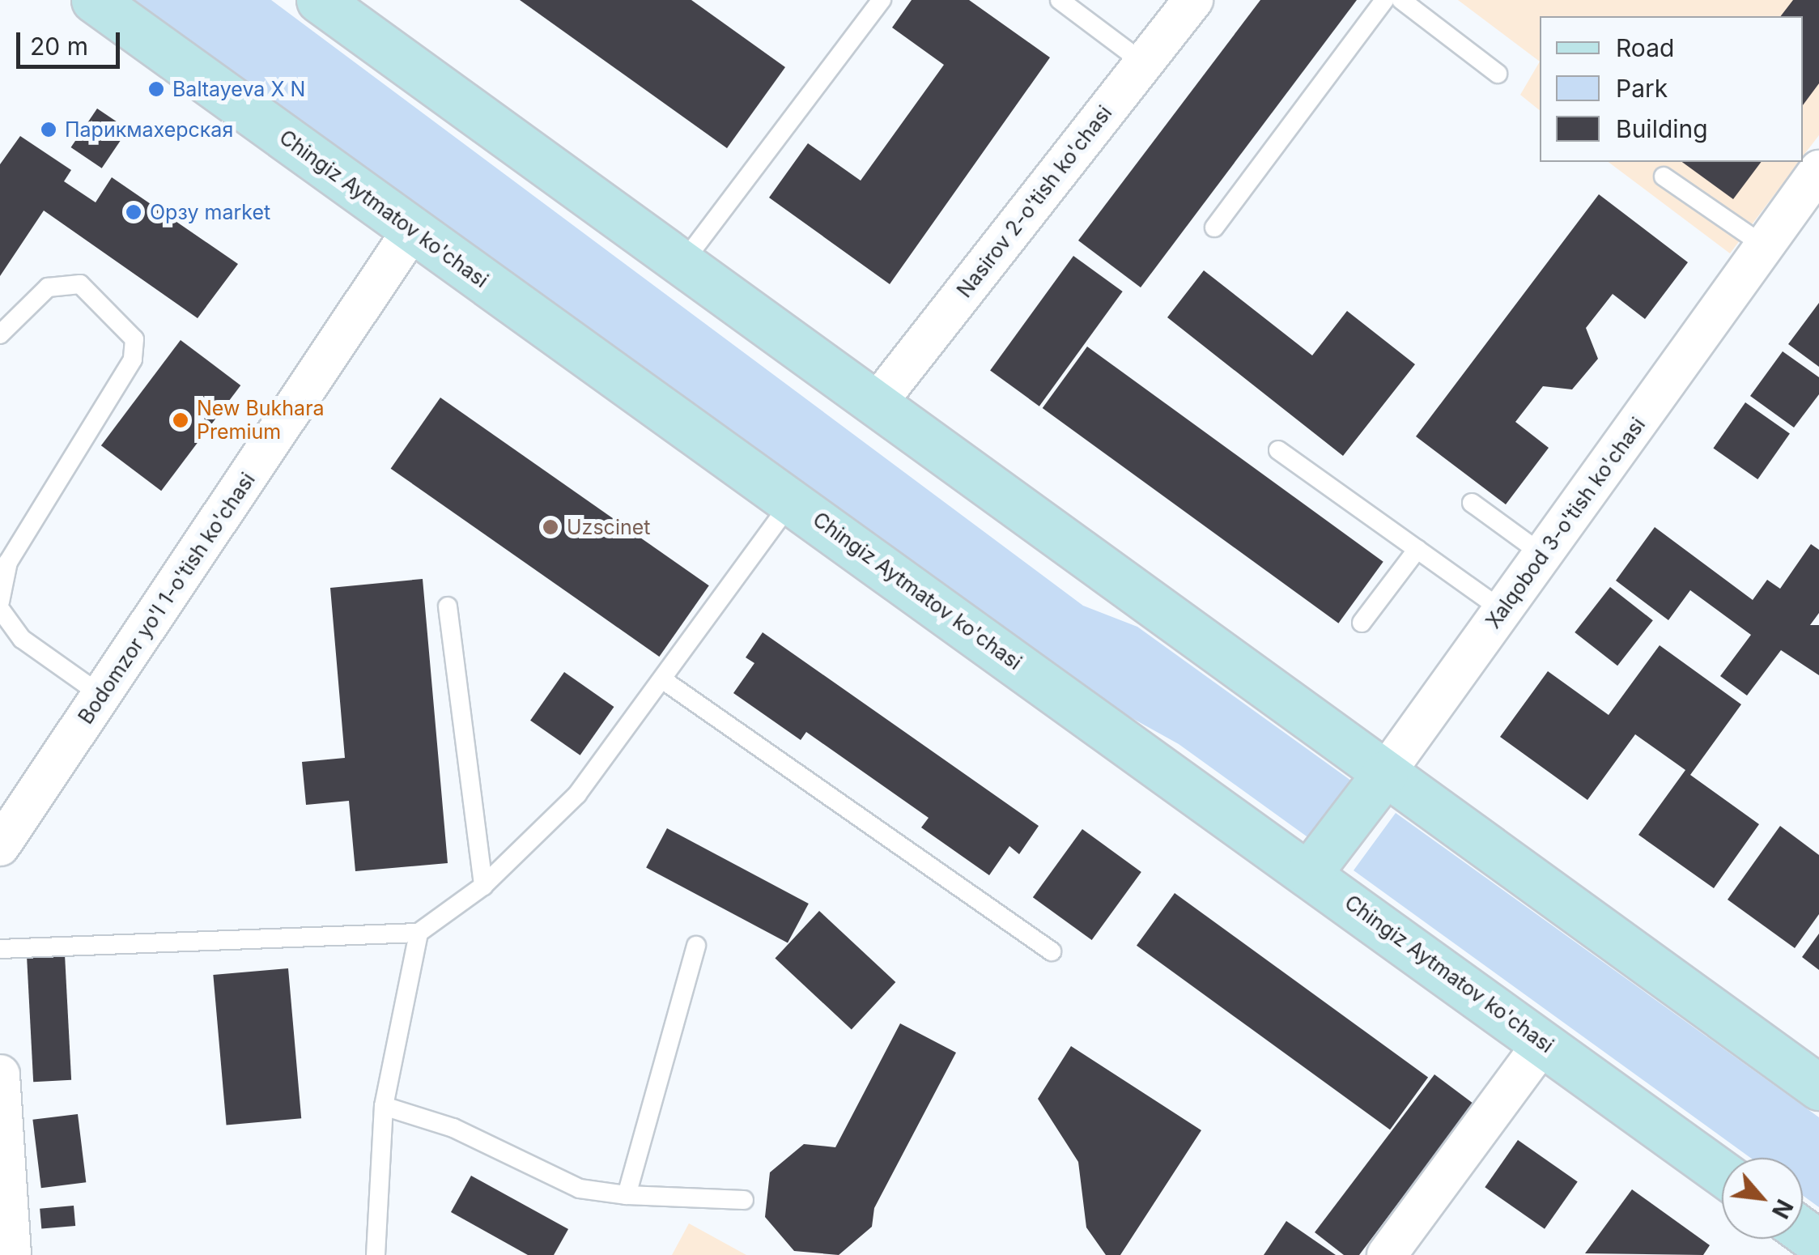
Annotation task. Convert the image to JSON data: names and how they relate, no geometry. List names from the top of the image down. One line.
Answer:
{"streets":{"main road":["Chingiz Aytmatov ko'chasi","Xalqobod 3-o'tish ko'chasi"],"street":["Nasirov 2-o'tish ko'chasi","Bodomzor yo'l 1-o'tish ko'chasi"]},"crossings":[["Chingiz Aytmatov ko'chasi","Xalqobod 3-o'tish ko'chasi"],["Chingiz Aytmatov ko'chasi","Bodomzor yo'l 1-o'tish ko'chasi"]],"places":["Baltayeva X N","Парикмахерская","Орзу market","New Bukhara Premium","Uzscinet"],"legend":["Road","Park","Building"],"scale_bar":"20 m","north":"bottom right"}
